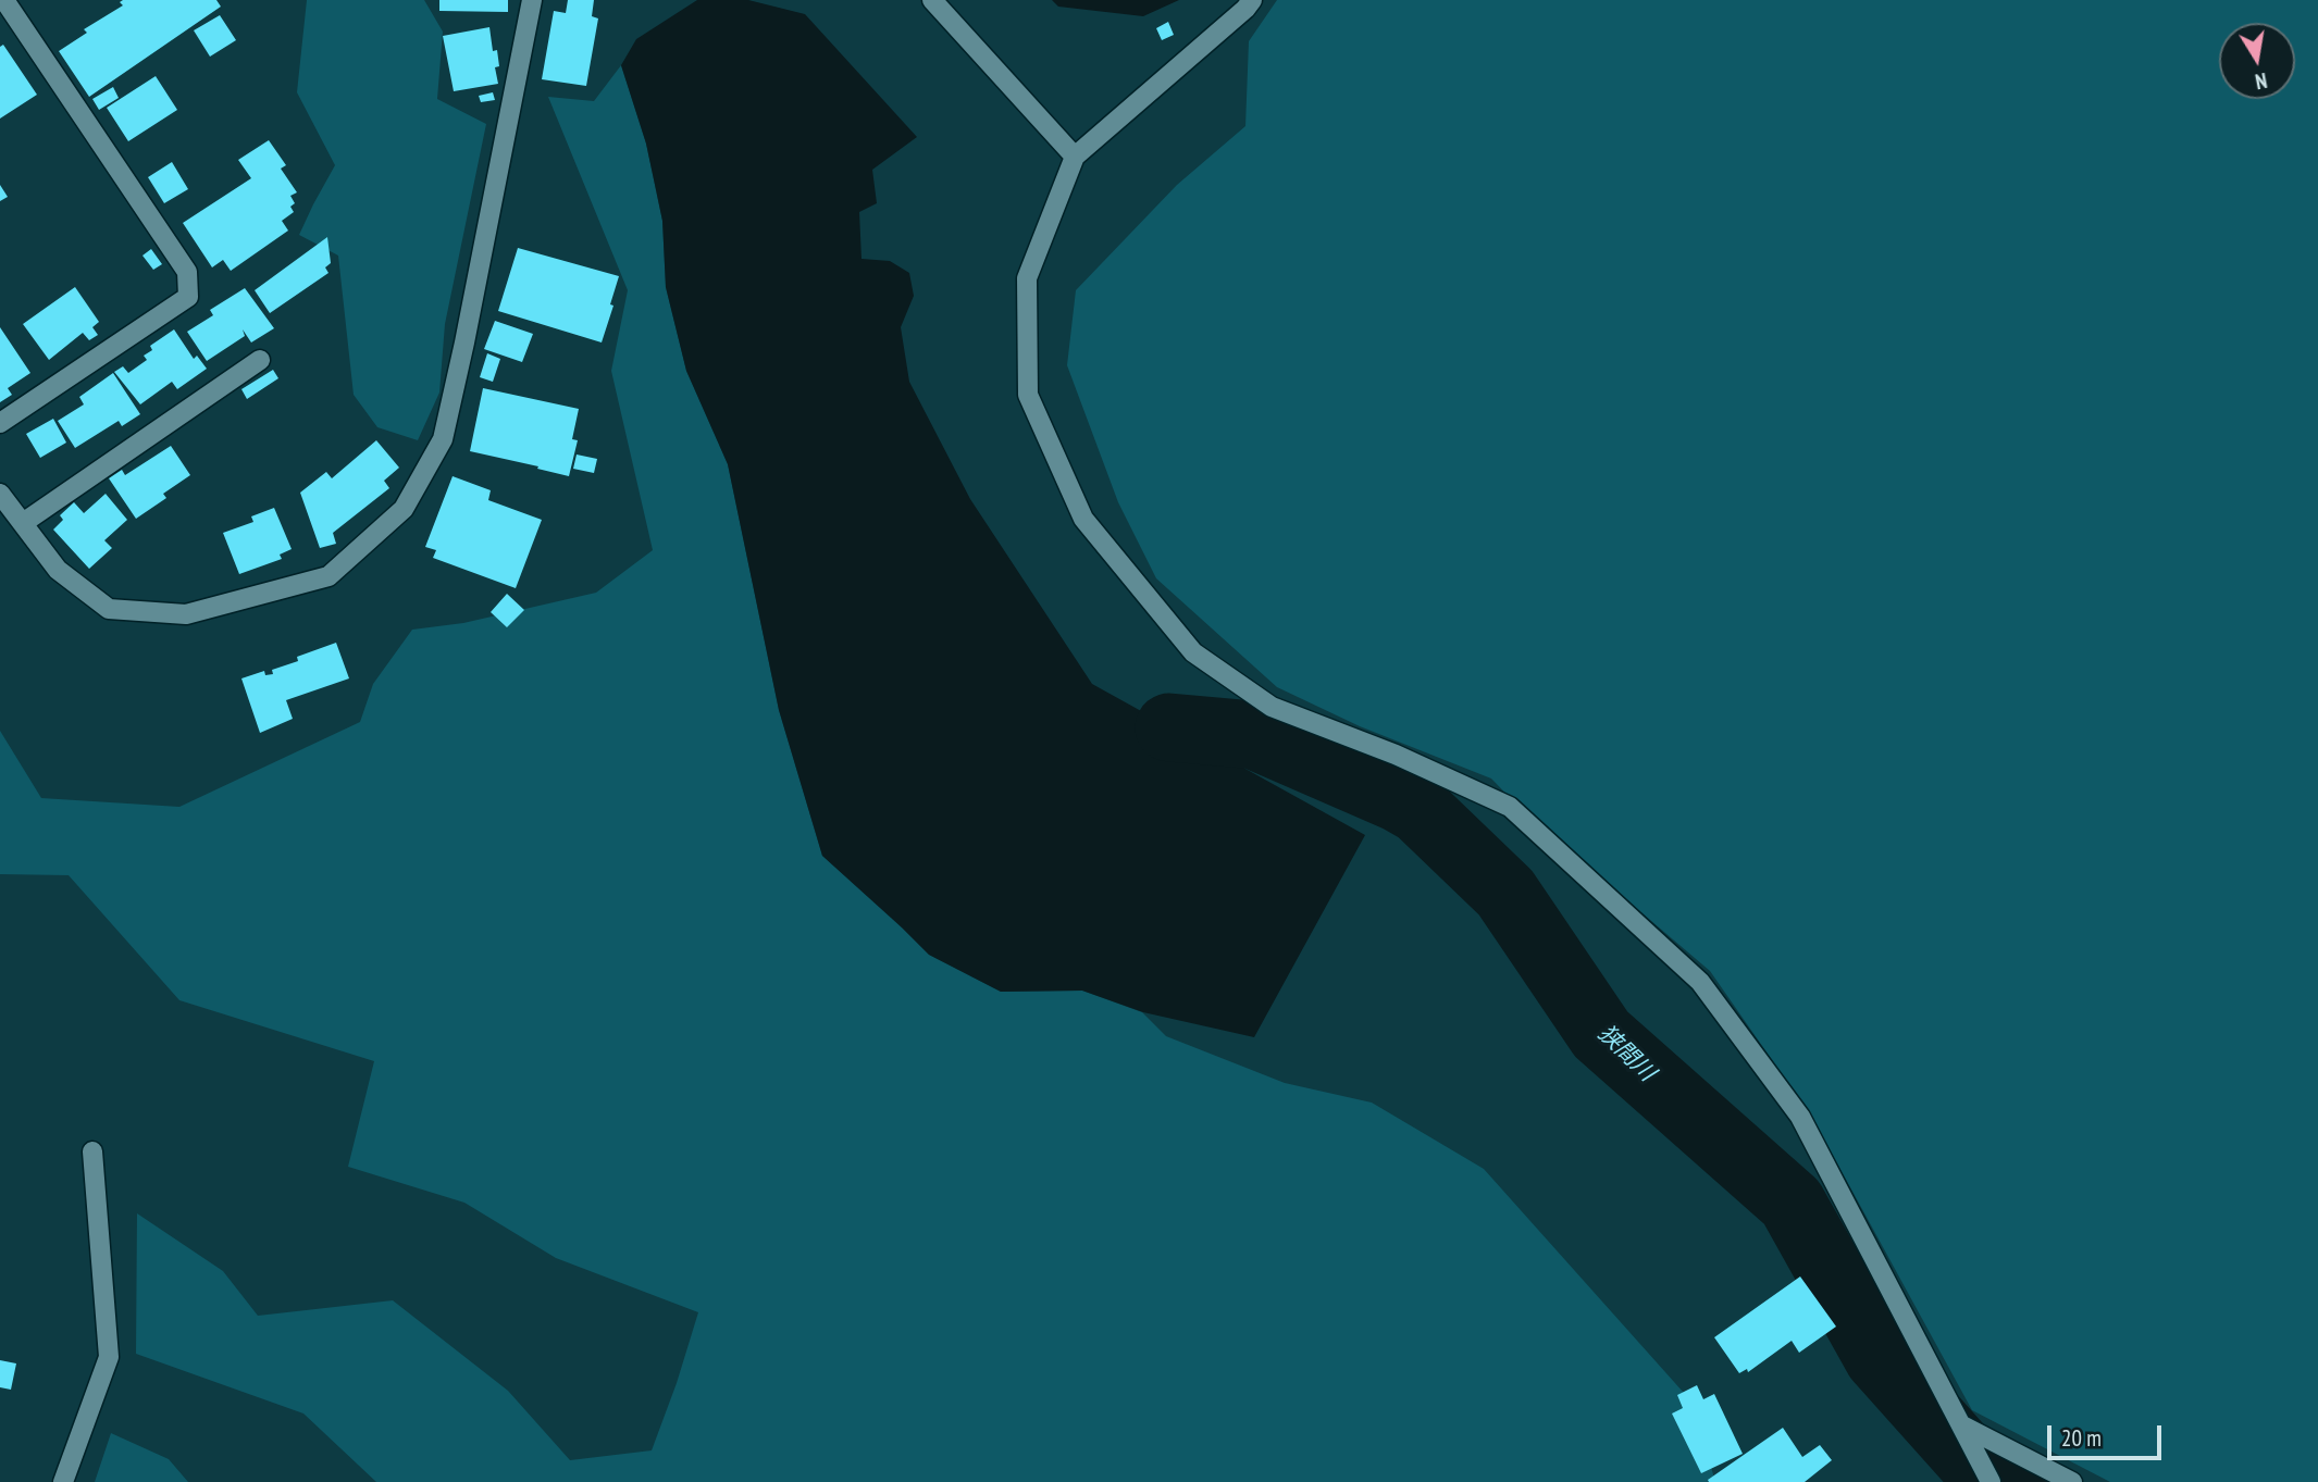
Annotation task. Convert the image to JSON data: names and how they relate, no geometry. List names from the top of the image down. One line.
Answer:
{"water":["狭間川"],"scale_bar":"20 m","north":"bottom"}
